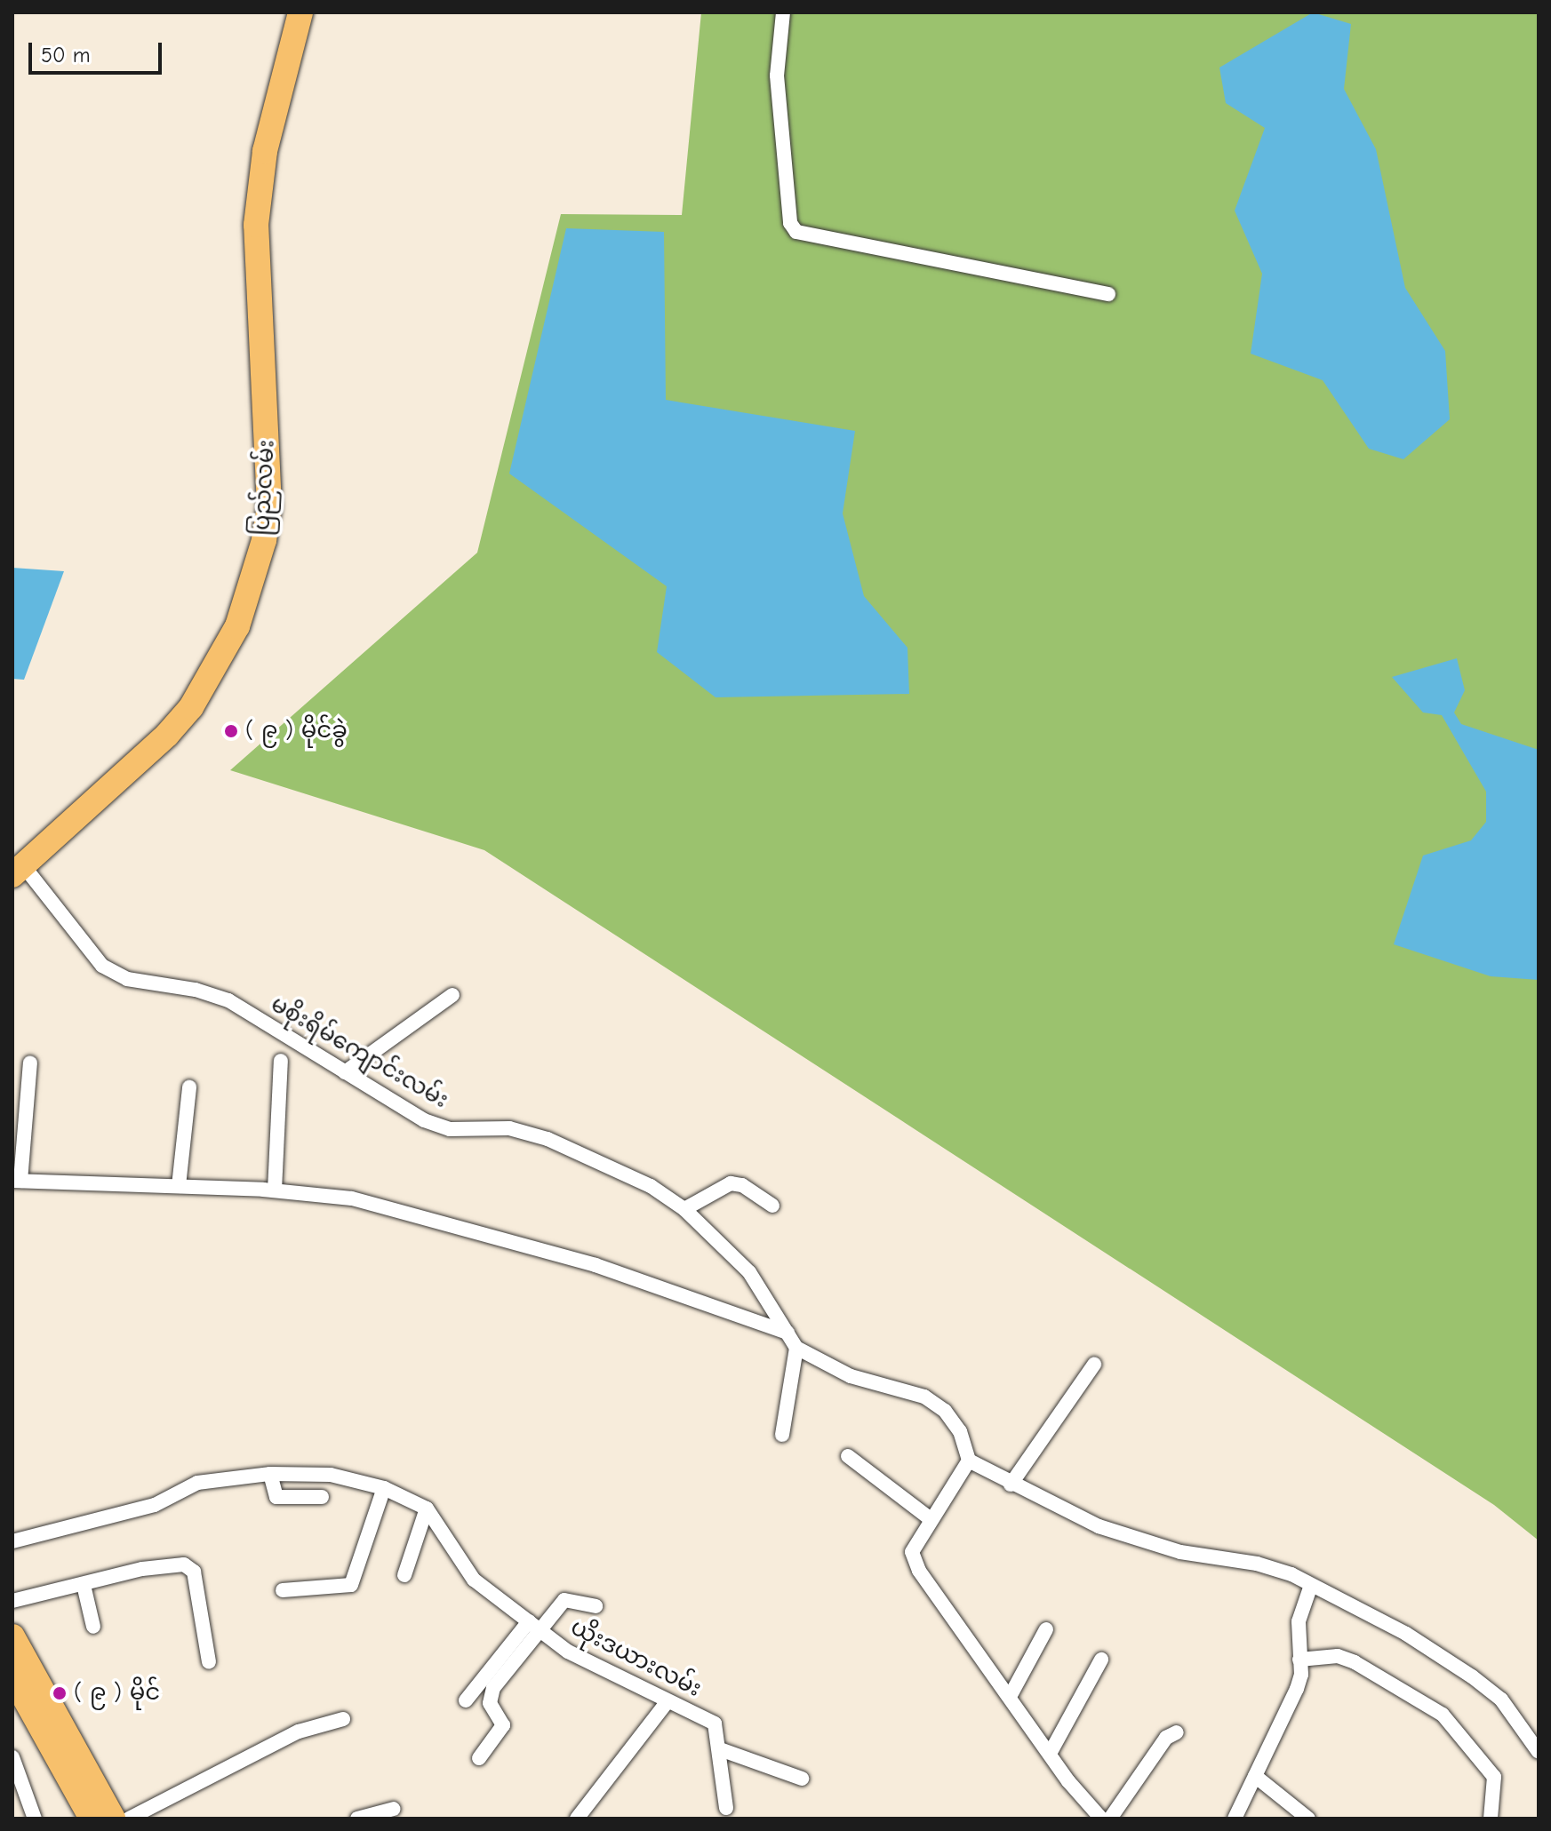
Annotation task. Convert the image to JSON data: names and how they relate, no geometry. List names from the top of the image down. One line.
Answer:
{"streets":{"highway":["ပြည်လမ်း"],"street":["မစိုးရိမ်ကျောင်းလမ်း","ယိုးဒယားလမ်း"]},"crossings":[["ပြည်လမ်း","မစိုးရိမ်ကျောင်းလမ်း"]],"places":["( ၉ ) မိုင်ခွဲ","( ၉ ) မိုင်"],"scale_bar":"50 m"}
